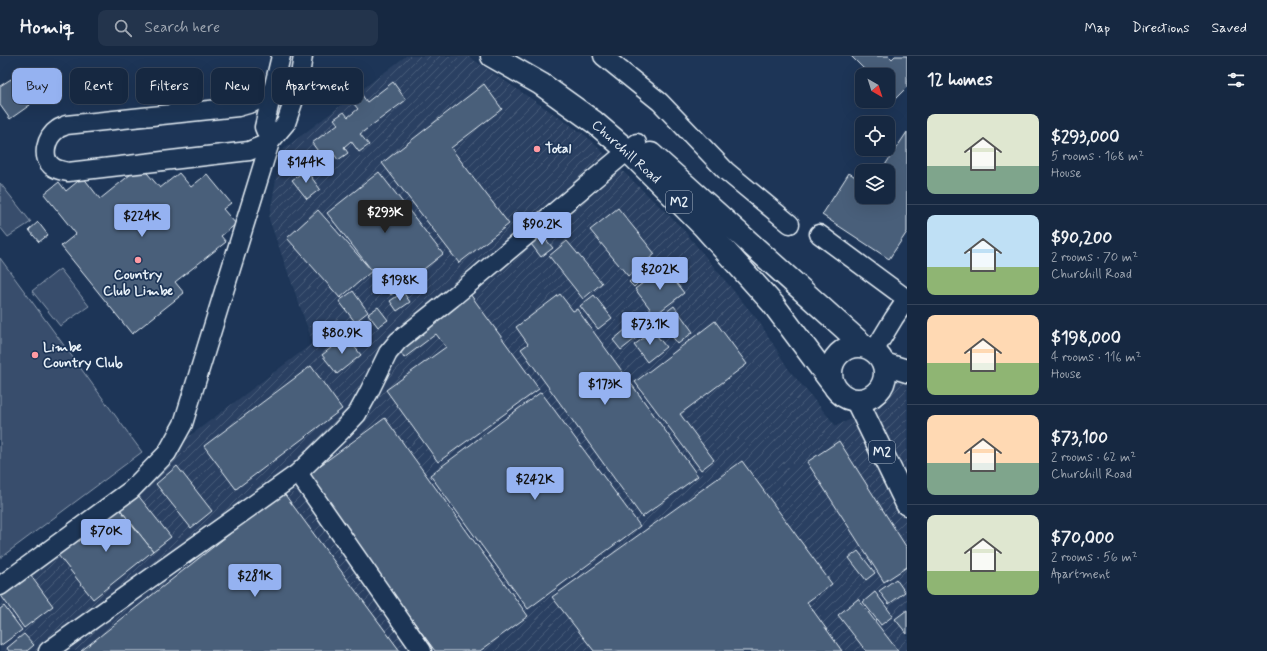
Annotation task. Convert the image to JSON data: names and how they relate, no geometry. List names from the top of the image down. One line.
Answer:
{"streets":{"highway":["Churchill Road","M2"]},"crossings":[["Churchill Road","M2"]],"places":["Total","Country Club Limbe","Limbe Country Club"],"north":"bottom right","page":{"header":"Homiq","search":"Search here","nav":["Map","Directions","Saved"],"heading":"12 homes","chip":["Buy","Rent","Filters","New","Apartment"],"list":[{"name":"$293,000","note":"5 rooms · 168 m² · House"},{"name":"$90,200","note":"2 rooms · 70 m² · Churchill Road"},{"name":"$198,000","note":"4 rooms · 116 m² · House"},{"name":"$73,100","note":"2 rooms · 62 m² · Churchill Road"},{"name":"$70,000","note":"2 rooms · 56 m² · Apartment"}],"price":["$144K","$293K","$224K","$90.2K","$202K","$198K","$73.1K","$80.9K","$173K","$242K","$70K","$281K"]}}
